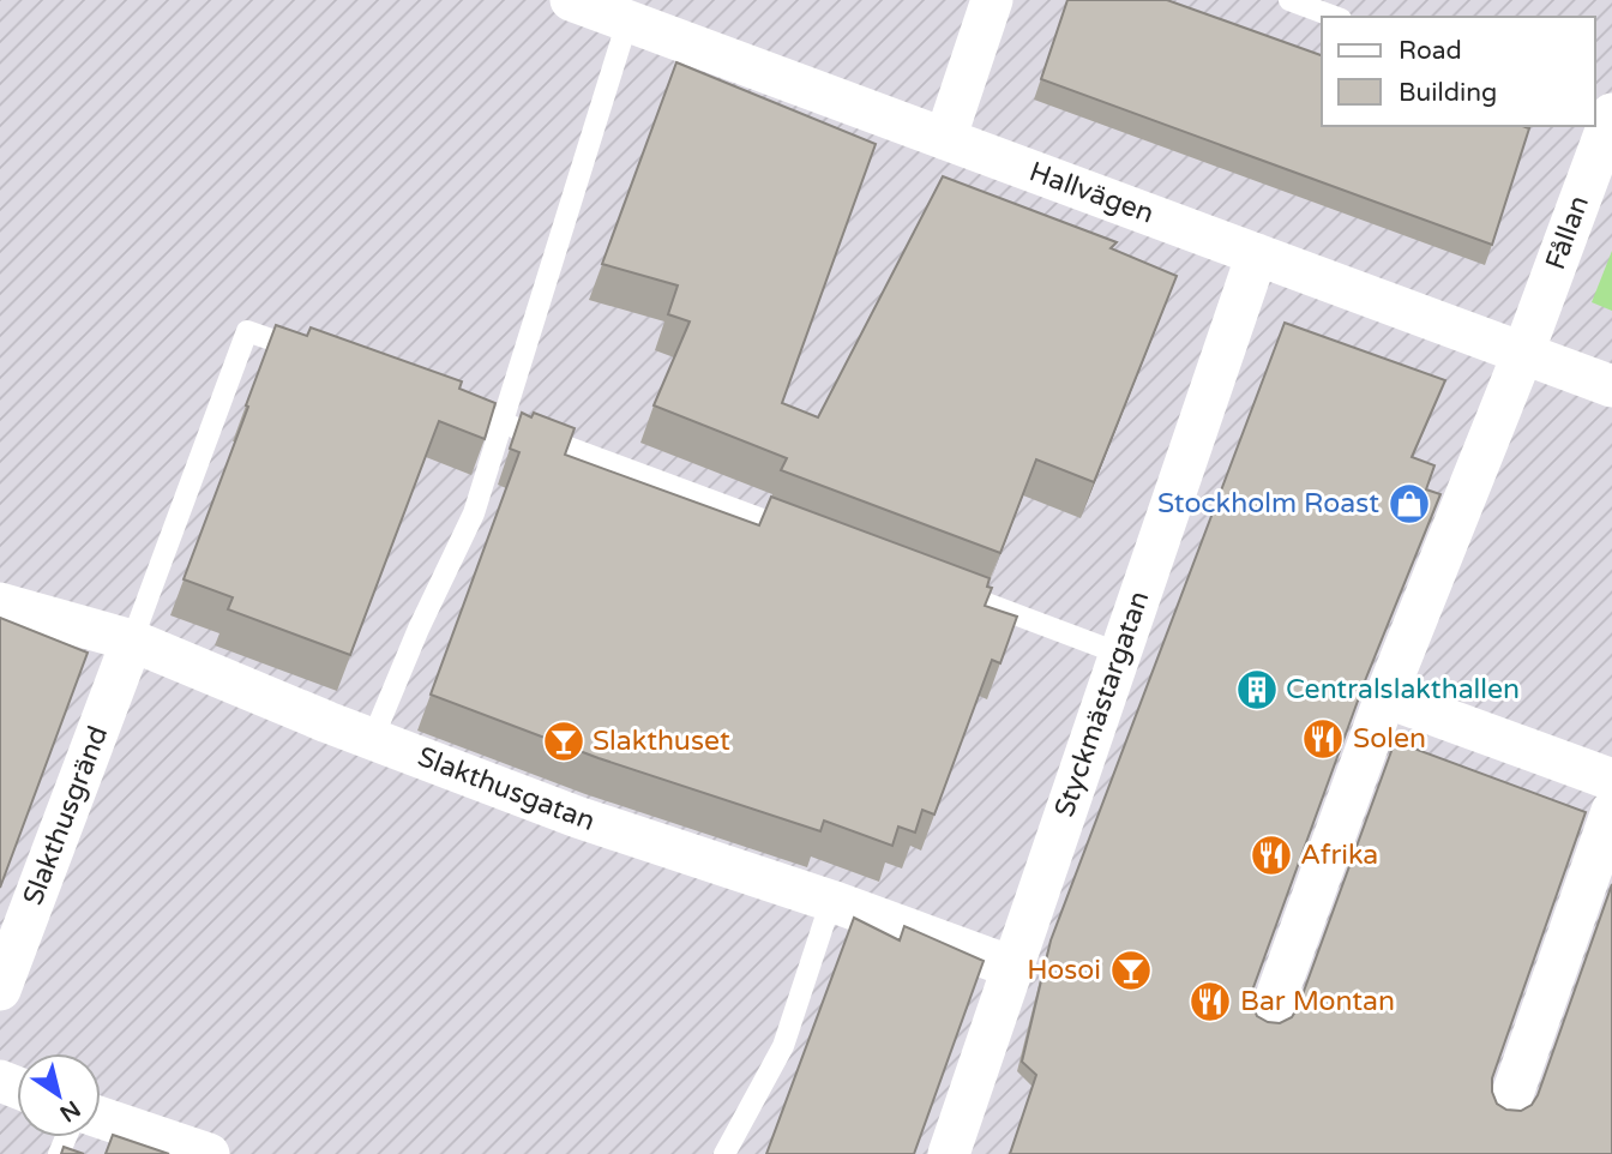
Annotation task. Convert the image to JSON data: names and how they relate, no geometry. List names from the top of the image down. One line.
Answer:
{"streets":{"street":["Hallvägen","Fållan","Styckmästargatan","Slakthusgatan","Slakthusgränd"]},"crossings":[["Hallvägen","Fållan"],["Hallvägen","Styckmästargatan"],["Styckmästargatan","Slakthusgatan"],["Slakthusgatan","Slakthusgränd"]],"places":{"shop":["Stockholm Roast"],"building":["Centralslakthallen"],"restaurant":["Solen","Afrika","Bar Montan"],"bar":["Slakthuset","Hosoi"]},"legend":["Road","Building"],"north":"bottom right"}
